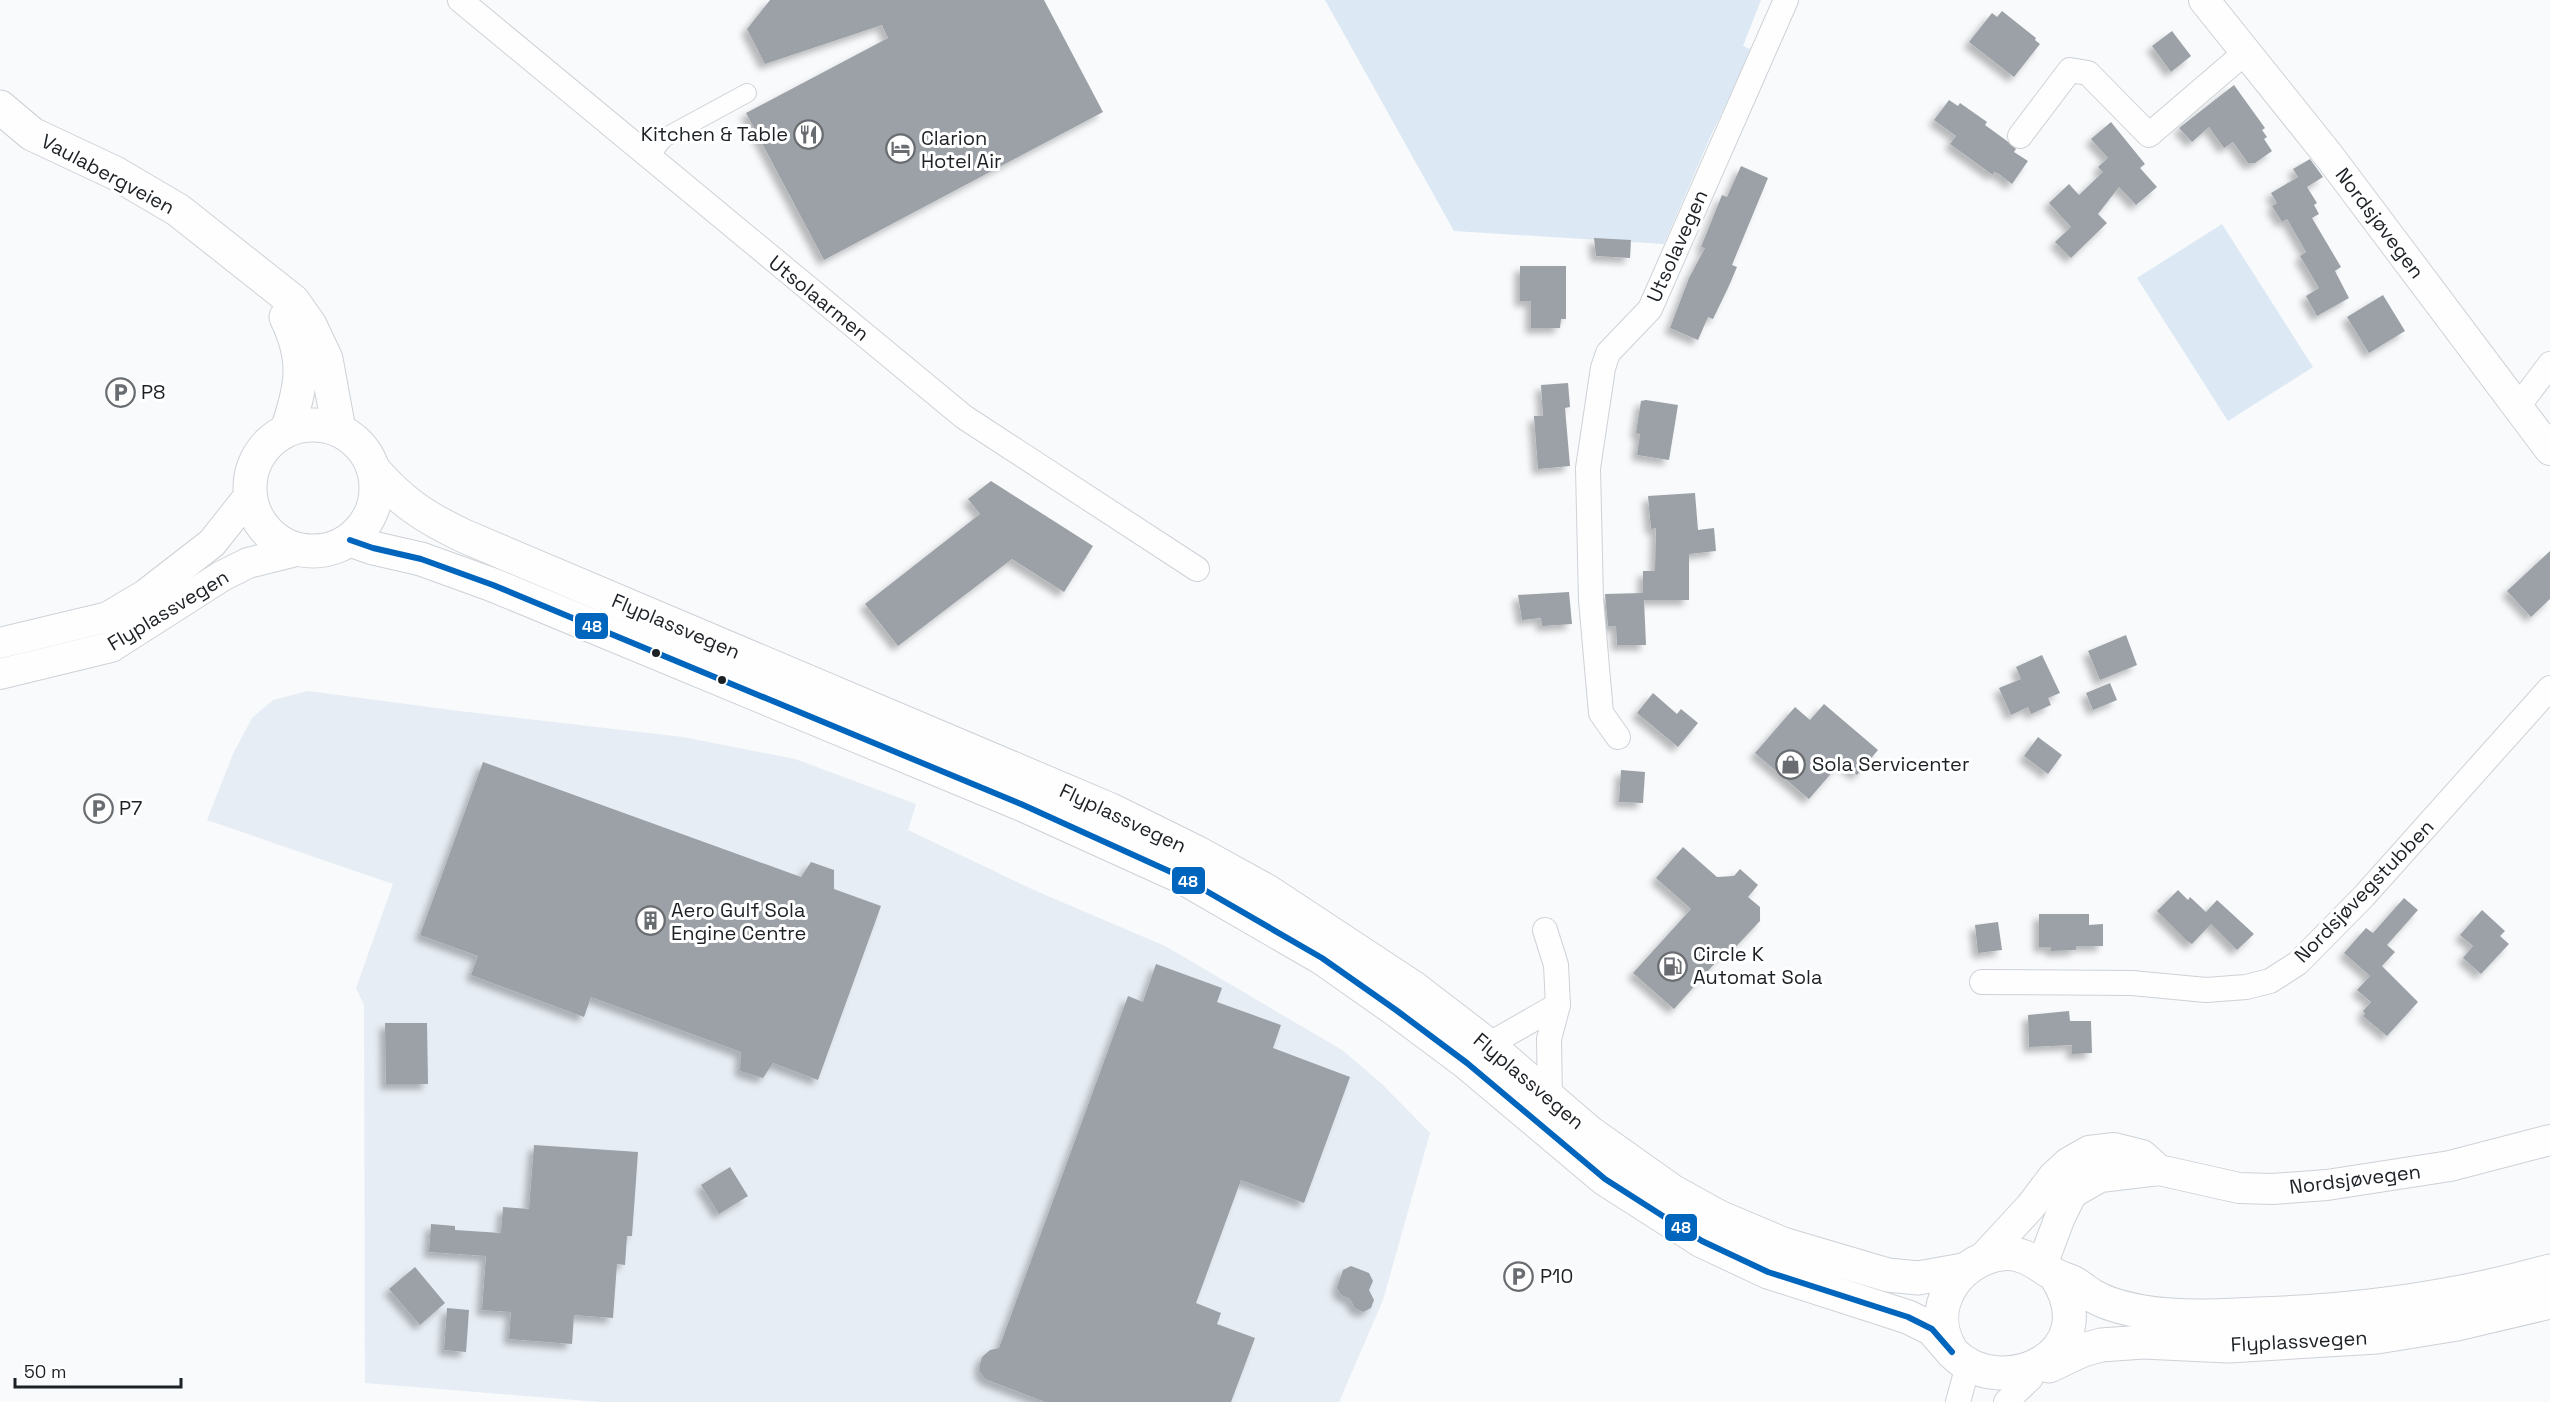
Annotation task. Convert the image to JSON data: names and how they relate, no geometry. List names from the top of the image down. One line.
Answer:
{"streets":{"main road":["Vaulabergveien","Flyplassvegen"],"street":["Nordsjøvegen","Utsolavegen","Utsolaarmen","Nordsjøvegstubben"]},"crossings":[["Vaulabergveien","Flyplassvegen"],["Nordsjøvegen","Flyplassvegen"]],"places":{"restaurant":["Kitchen & Table"],"hotel":["Clarion Hotel Air"],"parking":["P8","P7","P10"],"shop":["Sola Servicenter"],"building":["Aero Gulf Sola Engine Centre"],"fuel station":["Circle K Automat Sola"]},"lines":["transit line 48"],"scale_bar":"50 m"}
